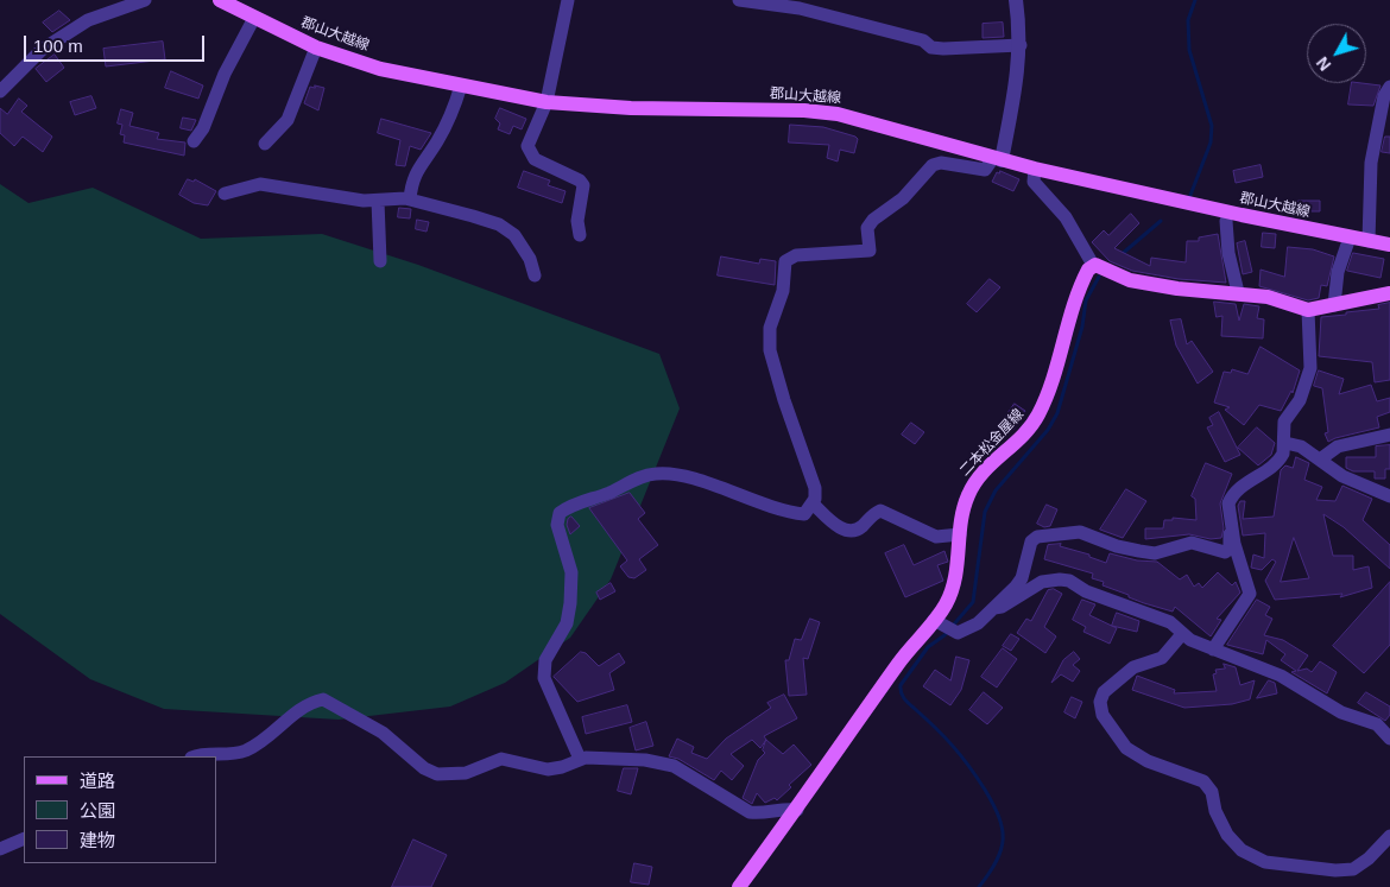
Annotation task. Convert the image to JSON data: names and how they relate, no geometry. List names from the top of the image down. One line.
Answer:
{"streets":{"main road":["郡山大越線","二本松金屋線"]},"legend":["道路","公園","建物"],"scale_bar":"100 m","north":"bottom left"}
